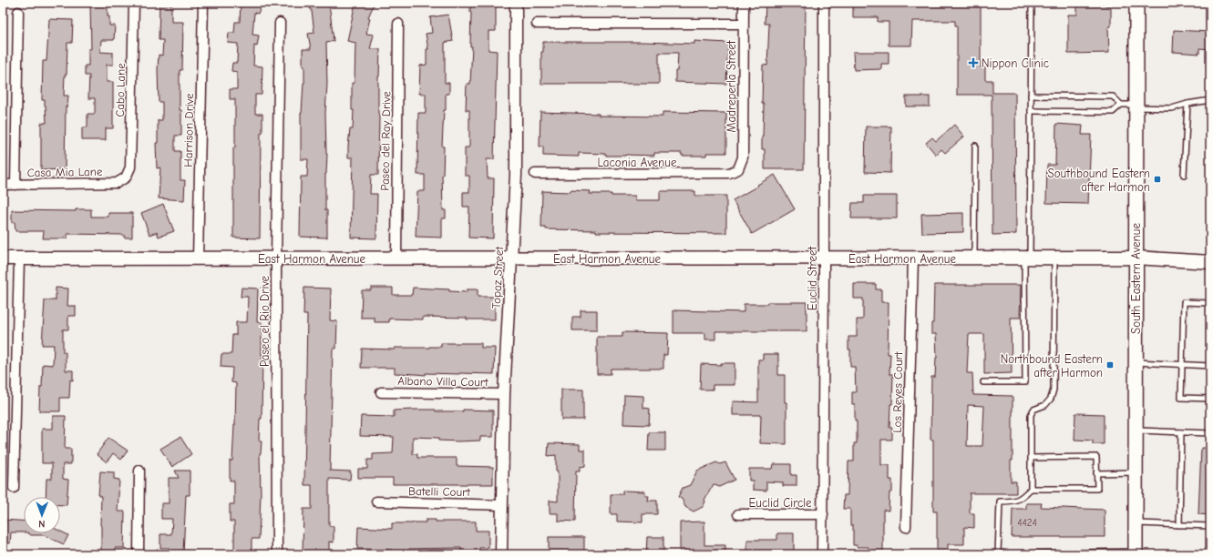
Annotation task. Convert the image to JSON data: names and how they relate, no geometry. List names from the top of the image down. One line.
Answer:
{"streets":{"main road":["East Harmon Avenue","South Eastern Avenue"],"street":["Madreperla Street","Cabo Lane","Harrison Drive","Paseo del Ray Drive","Laconia Avenue","Casa Mia Lane","Topaz Street","Euclid Street","Paseo el Rio Drive","Albano Villa Court","Los Reyes Court","Batelli Court","Euclid Circle"]},"crossings":[["Madreperla Street","Laconia Avenue"],["Cabo Lane","Casa Mia Lane"],["Harrison Drive","East Harmon Avenue"],["Paseo del Ray Drive","East Harmon Avenue"],["East Harmon Avenue","Topaz Street"],["East Harmon Avenue","Euclid Street"],["East Harmon Avenue","South Eastern Avenue"],["East Harmon Avenue","Paseo el Rio Drive"],["East Harmon Avenue","Los Reyes Court"],["Topaz Street","Albano Villa Court"],["Topaz Street","Batelli Court"],["Euclid Street","Euclid Circle"]],"places":{"health":["Nippon Clinic"],"transit":["Southbound Eastern after Harmon","Northbound Eastern after Harmon"]},"house_numbers":["4424"],"north":"bottom"}
